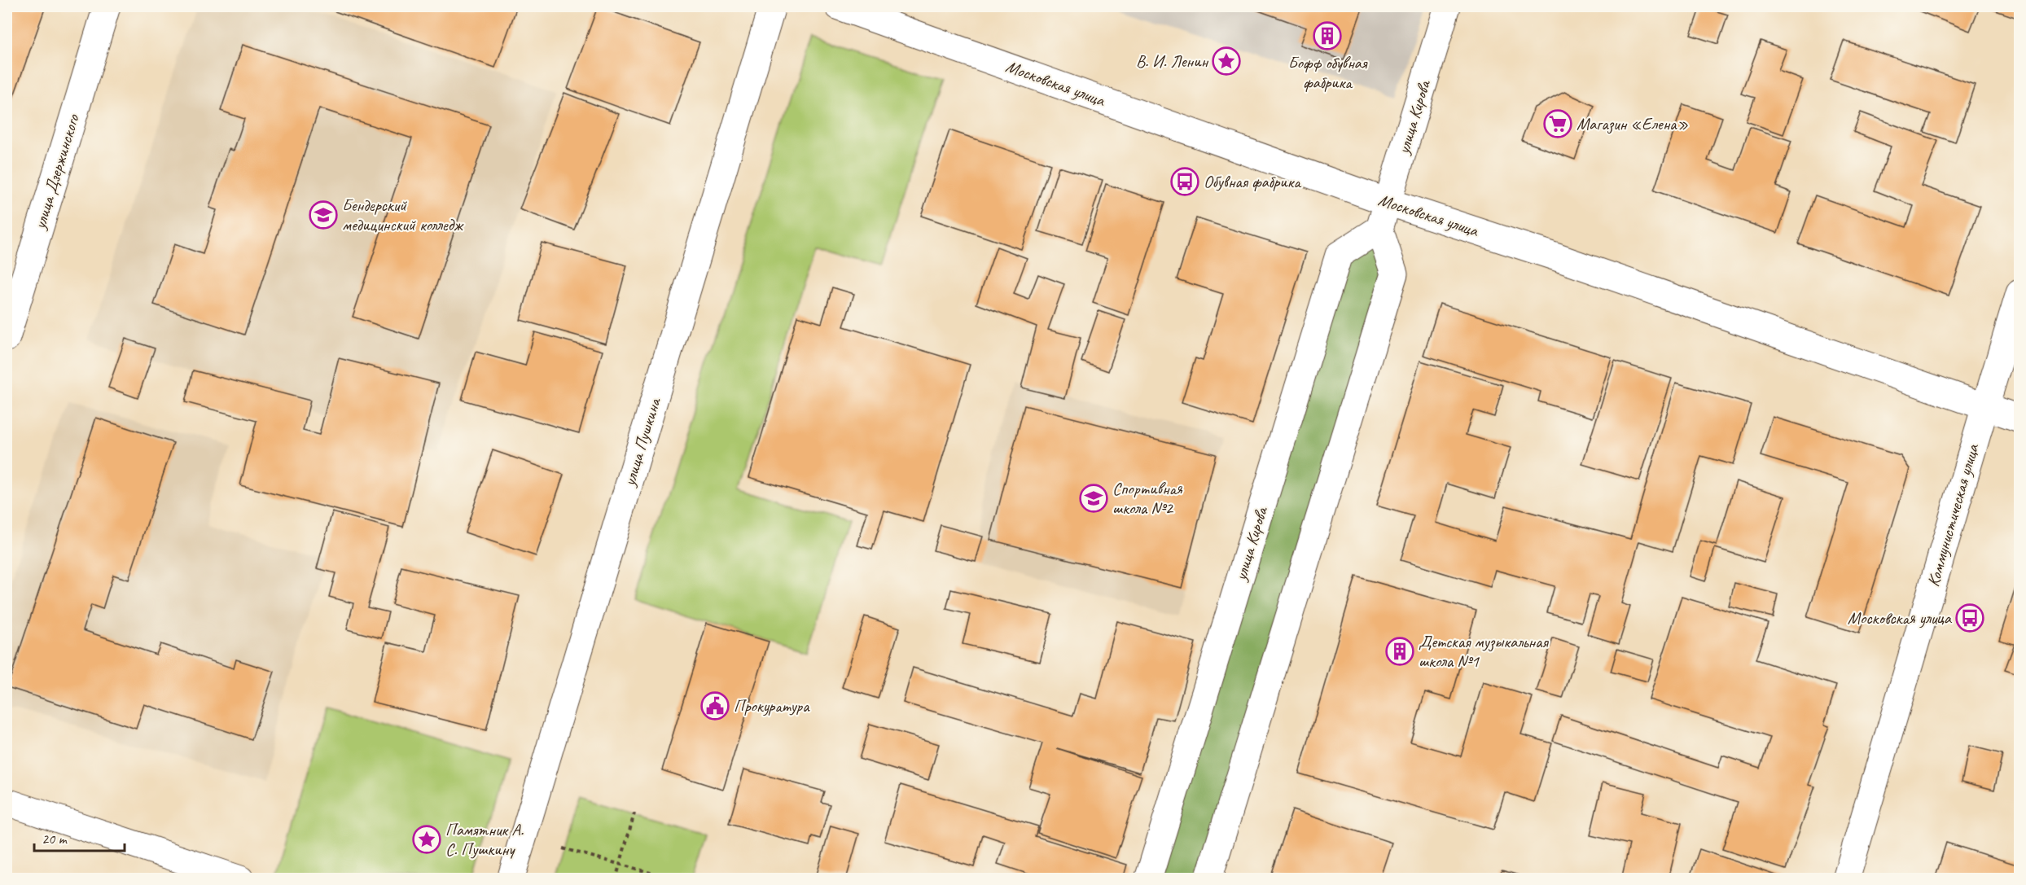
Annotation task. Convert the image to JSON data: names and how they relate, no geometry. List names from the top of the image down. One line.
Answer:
{"streets":{"street":["Московская улица","улица Кирова","улица Дзержинского","улица Пушкина","Коммунистическая улица"]},"crossings":[["Московская улица","улица Кирова"],["Московская улица","Коммунистическая улица"]],"places":{"building":["Бофф обувная фабрика","Детская музыкальная школа №1"],"place":["В. И. Ленин","Памятник А. С. Пушкину"],"supermarket":["Магазин «Елена»"],"bus stop":["Обувная фабрика","Московская улица"],"school or university":["Бендерский медицинский колледж","Спортивная школа №2"],"public building":["Прокуратура"]},"scale_bar":"20 m"}
